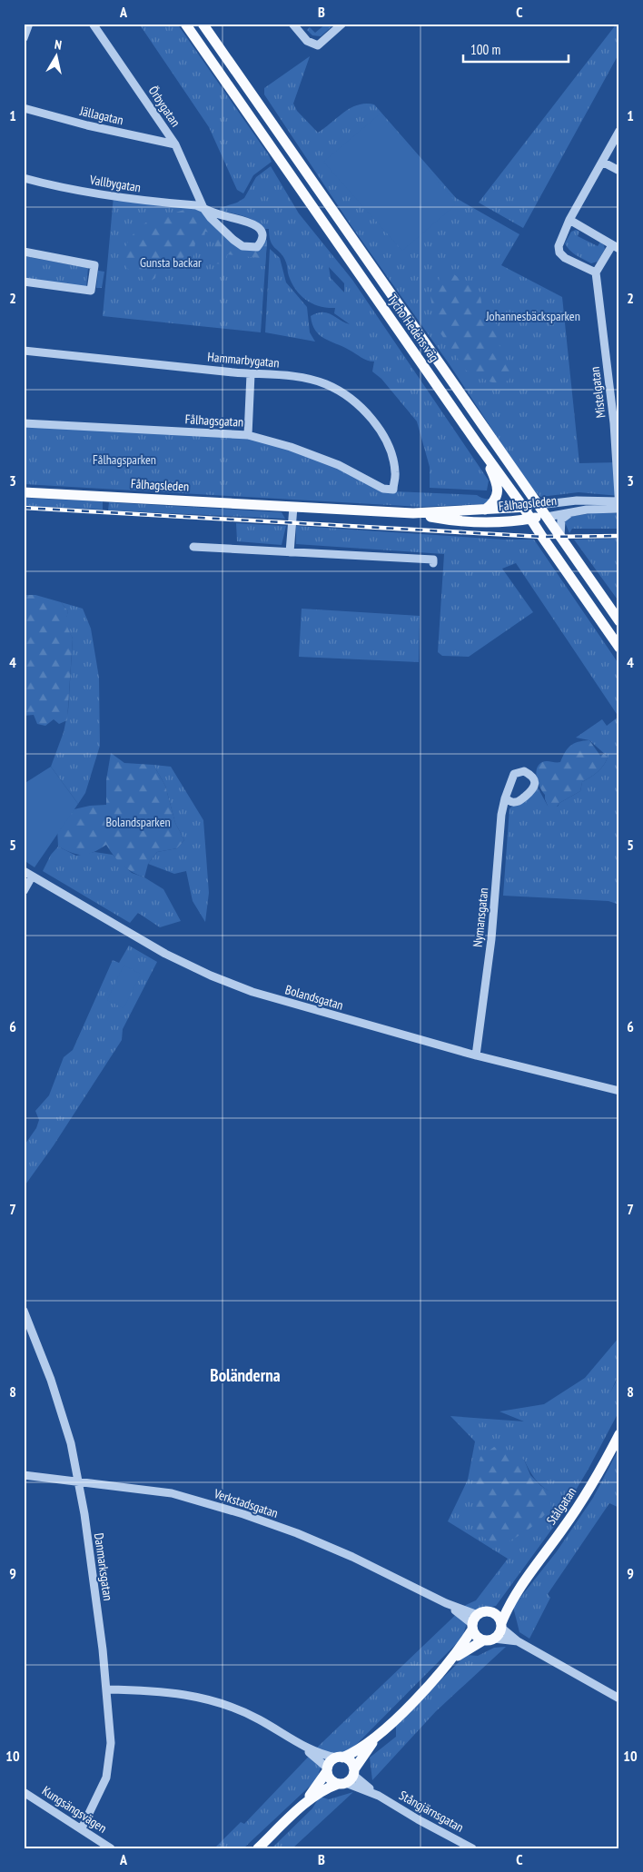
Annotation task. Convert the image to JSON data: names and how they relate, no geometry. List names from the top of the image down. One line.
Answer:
{"streets":{"main road":["Tycho Hedéns väg","Fålhagsleden","Stålgatan"],"street":["Örbygatan","Jällagatan","Vallbygatan","Hammarbygatan","Mistelgatan","Fålhagsgatan","Nymansgatan","Bolandsgatan","Verkstadsgatan","Danmarksgatan","Kungsängsvägen","Stångjärnsgatan"]},"crossings":[["Örbygatan","Jällagatan"],["Örbygatan","Vallbygatan"],["Tycho Hedéns väg","Fålhagsleden"],["Hammarbygatan","Fålhagsgatan"],["Mistelgatan","Fålhagsleden"],["Nymansgatan","Bolandsgatan"],["Verkstadsgatan","Stålgatan"],["Verkstadsgatan","Danmarksgatan"],["Danmarksgatan","Kungsängsvägen"]],"districts":["Boländerna"],"parks":["Gunsta backar","Johannesbäcksparken","Fålhagsparken","Bolandsparken"],"scale_bar":"100 m","north":"top","grid":{"columns":["A","B","C"],"rows":["1","2","3","4","5","6","7","8","9","10"]}}
